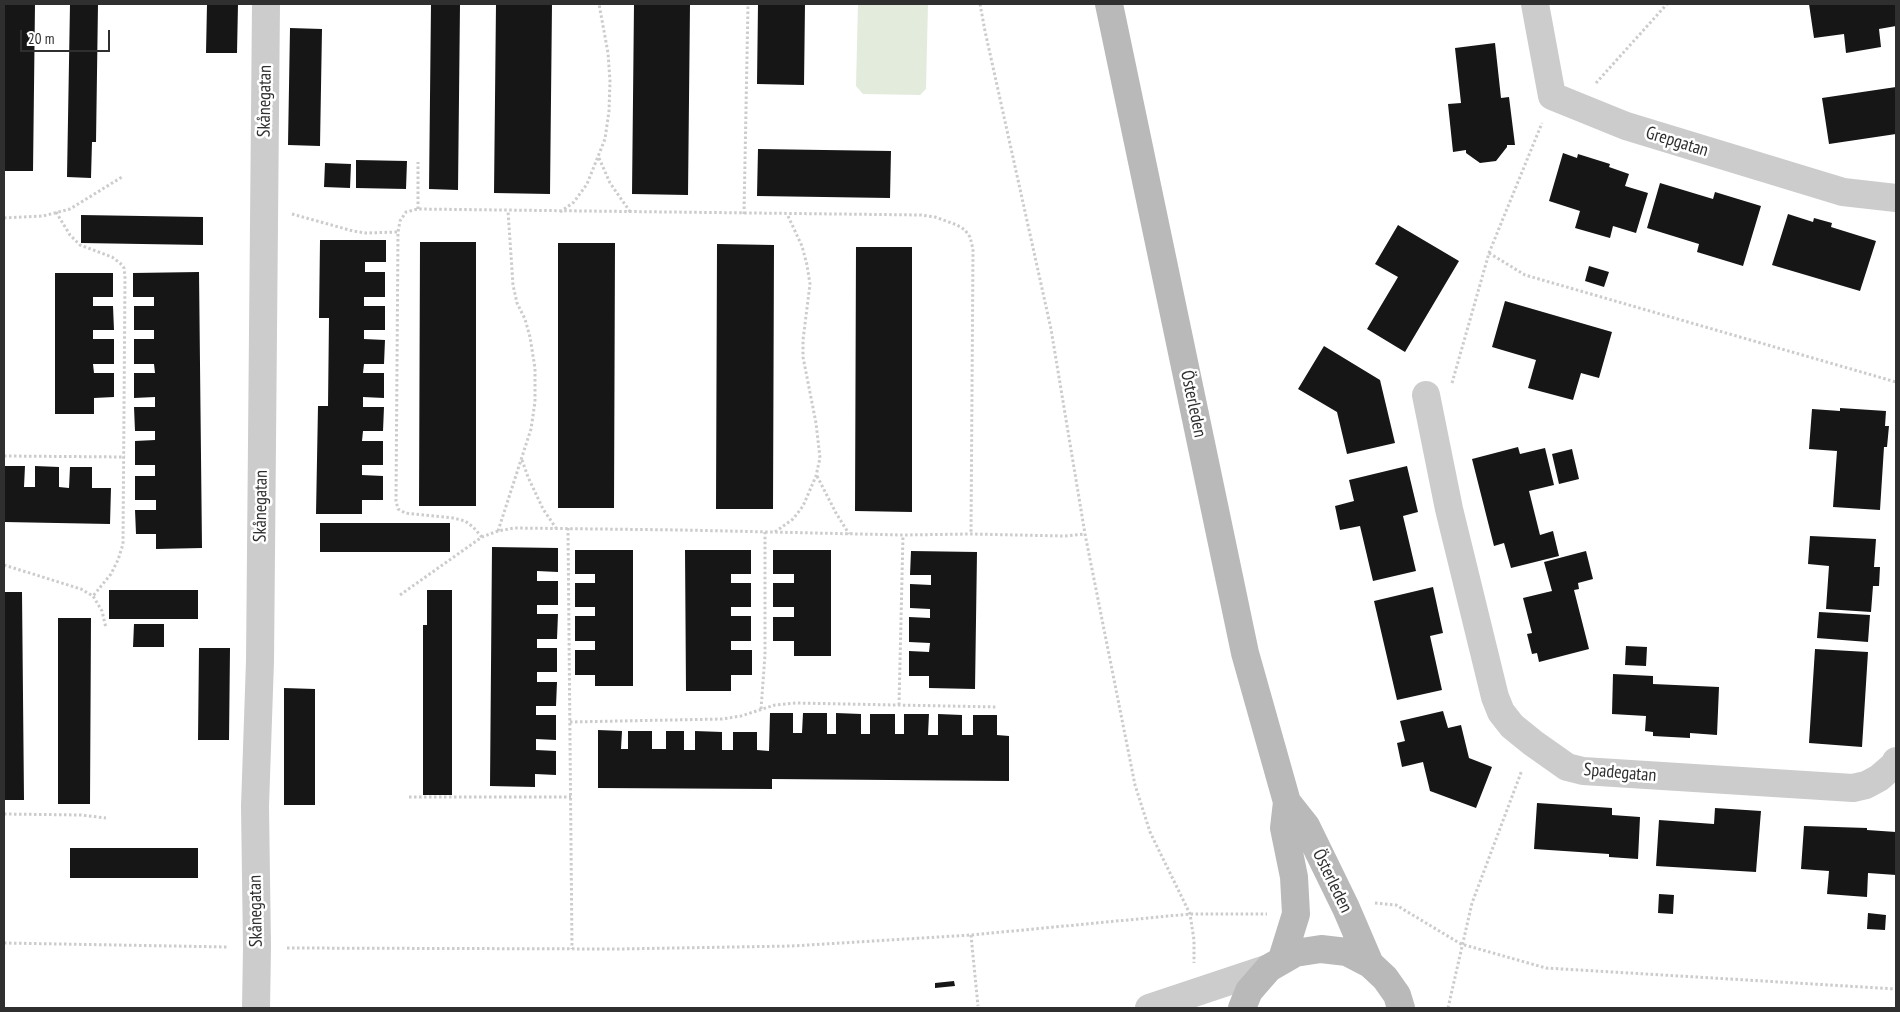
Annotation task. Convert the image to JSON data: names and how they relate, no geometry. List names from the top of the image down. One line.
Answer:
{"streets":{"main road":["Österleden"],"street":["Skånegatan","Grepgatan","Spadegatan"]},"scale_bar":"20 m"}
